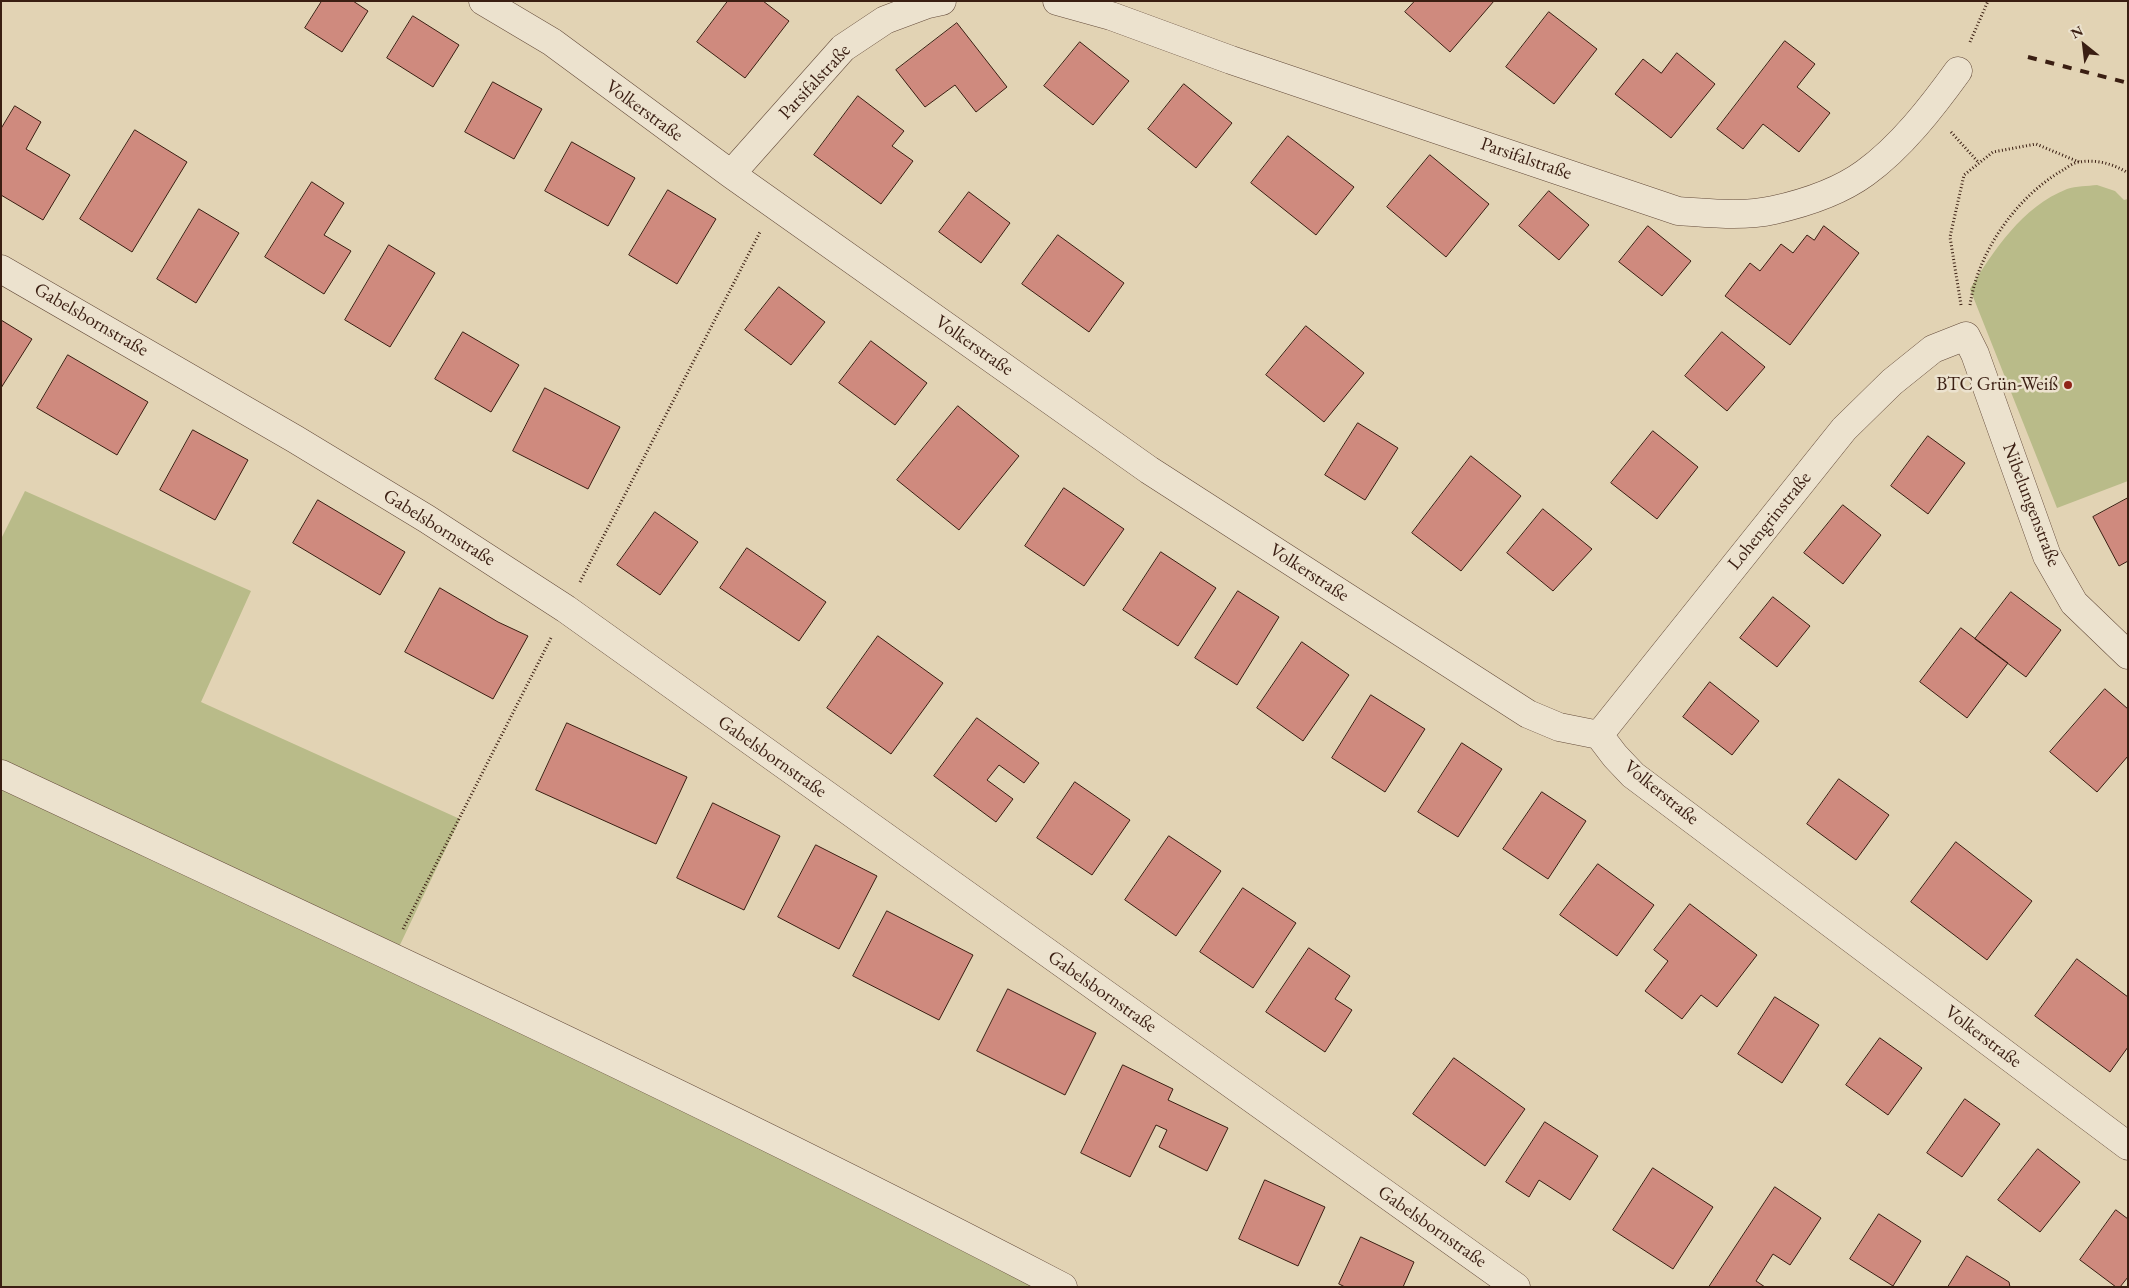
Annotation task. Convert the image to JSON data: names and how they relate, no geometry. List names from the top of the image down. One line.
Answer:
{"streets":{"street":["Parsifalstraße","Volkerstraße","Gabelsbornstraße","Nibelungenstraße","Lohengrinstraße"]},"crossings":[["Parsifalstraße","Volkerstraße"],["Volkerstraße","Lohengrinstraße"],["Nibelungenstraße","Lohengrinstraße"]],"places":["BTC Grün-Weiß"],"north":"top left"}
